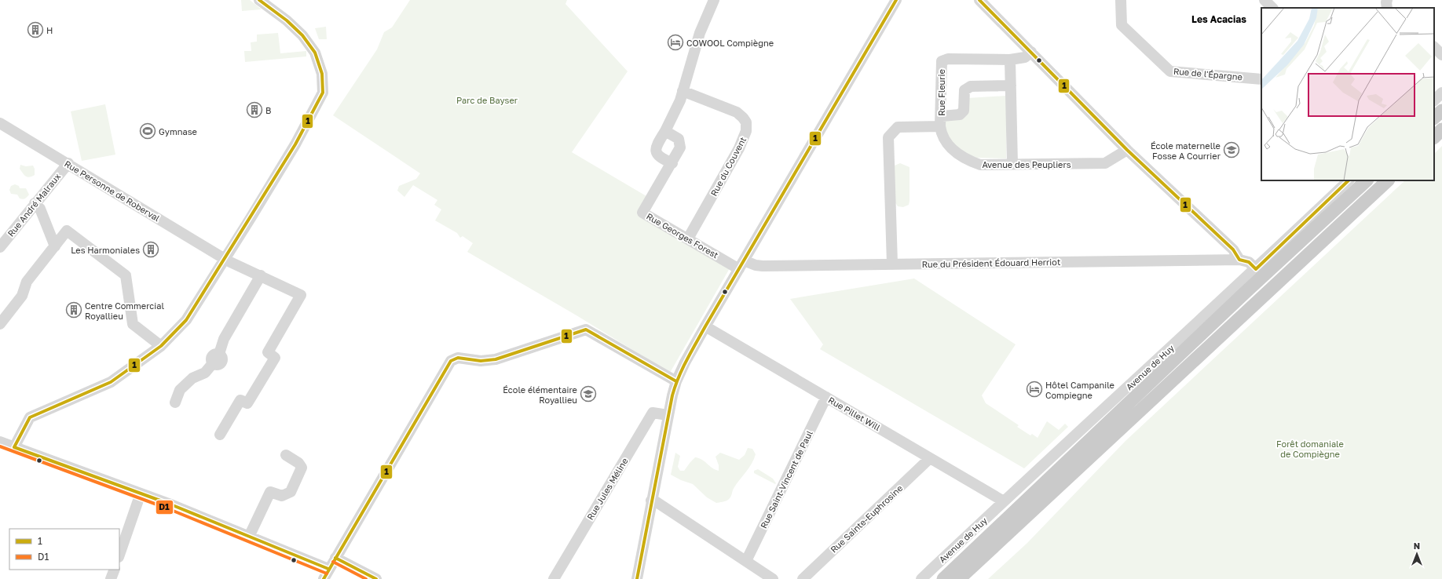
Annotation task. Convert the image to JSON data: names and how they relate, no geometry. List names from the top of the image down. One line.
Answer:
{"streets":{"street":["Rue de l'Épargne","Rue Fleurie","Avenue des Peupliers","Rue du Couvent","Rue Personne de Roberval","Rue André Malraux","Rue Georges Forest","Rue du Président Édouard Herriot","Avenue de Huy","Rue Pillet Will","Rue Saint-Vincent de Paul","Rue Jules Méline","Rue Sainte-Euphrosine"]},"crossings":[["Rue Fleurie","Avenue des Peupliers"],["Rue Fleurie","Rue du Président Édouard Herriot"],["Rue du Couvent","Rue Georges Forest"],["Rue Personne de Roberval","Rue André Malraux"],["Rue Georges Forest","Rue du Président Édouard Herriot"],["Avenue de Huy","Rue Pillet Will"],["Rue Pillet Will","Rue Saint-Vincent de Paul"],["Rue Pillet Will","Rue Sainte-Euphrosine"]],"districts":["Les Acacias"],"parks":["Parc de Bayser","Forêt domaniale de Compiègne"],"places":{"building":["H","B","Les Harmoniales","Centre Commercial Royallieu"],"hotel":["COWOOL Compiègne","Hôtel Campanile Compiegne"],"sports":["Gymnase"],"school or university":["École maternelle Fosse A Courrier","École élémentaire Royallieu"]},"lines":["transit line 1","transit line D1"],"legend":["1","D1"],"north":"top"}
